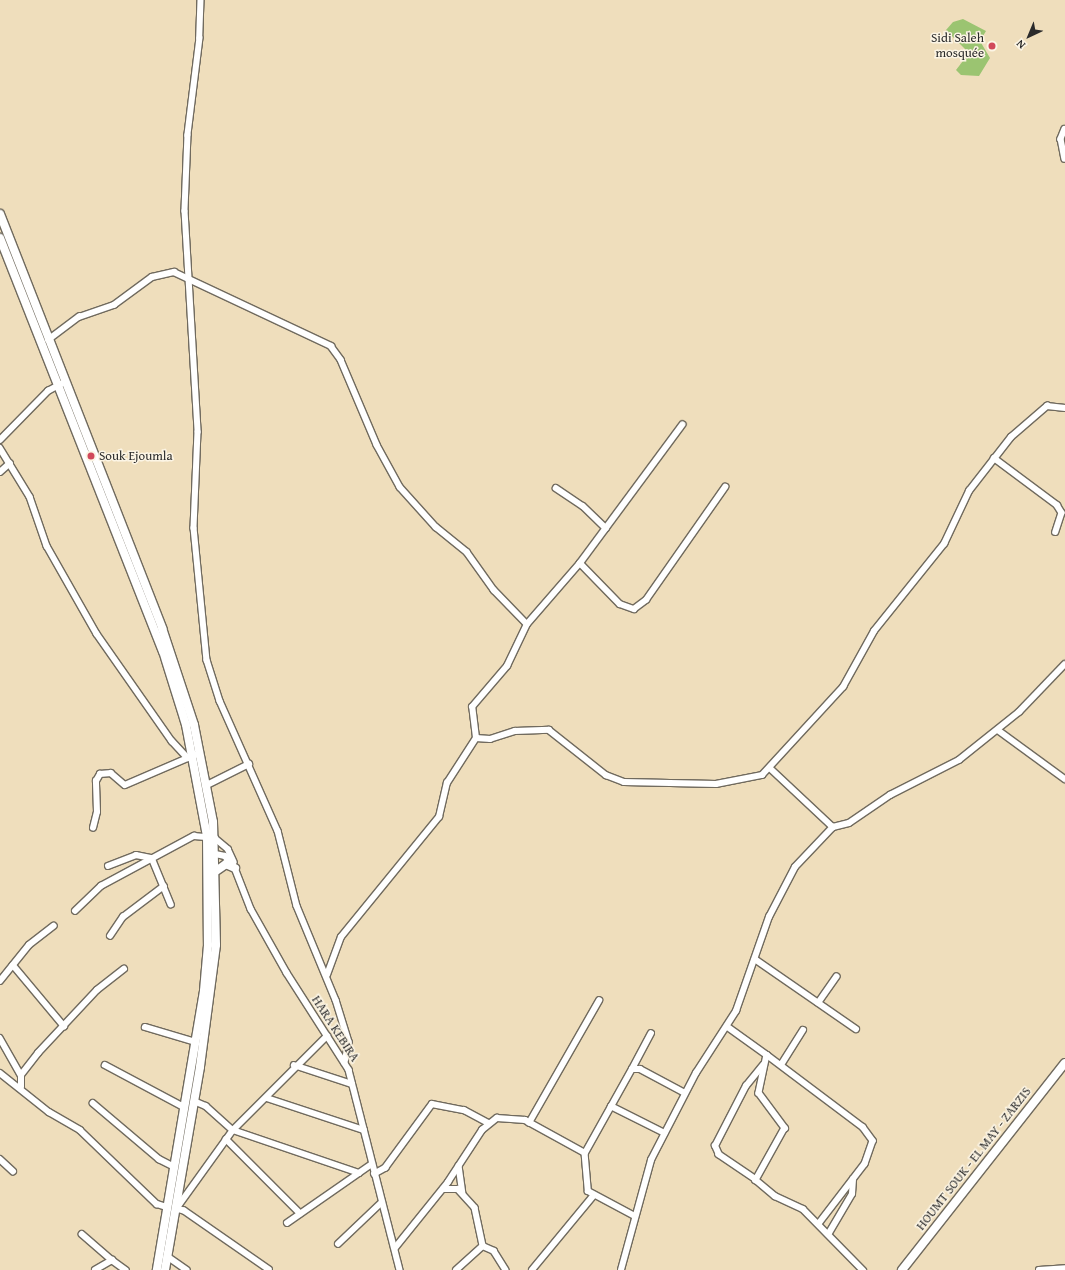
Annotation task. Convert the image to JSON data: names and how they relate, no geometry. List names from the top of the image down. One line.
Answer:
{"streets":{"main road":["HOUMT SOUK - EL MAY - ZARZIS"],"street":["HARA KEBIRA"]},"places":["Sidi Saleh mosquée","Souk Ejoumla"],"north":"bottom left"}
